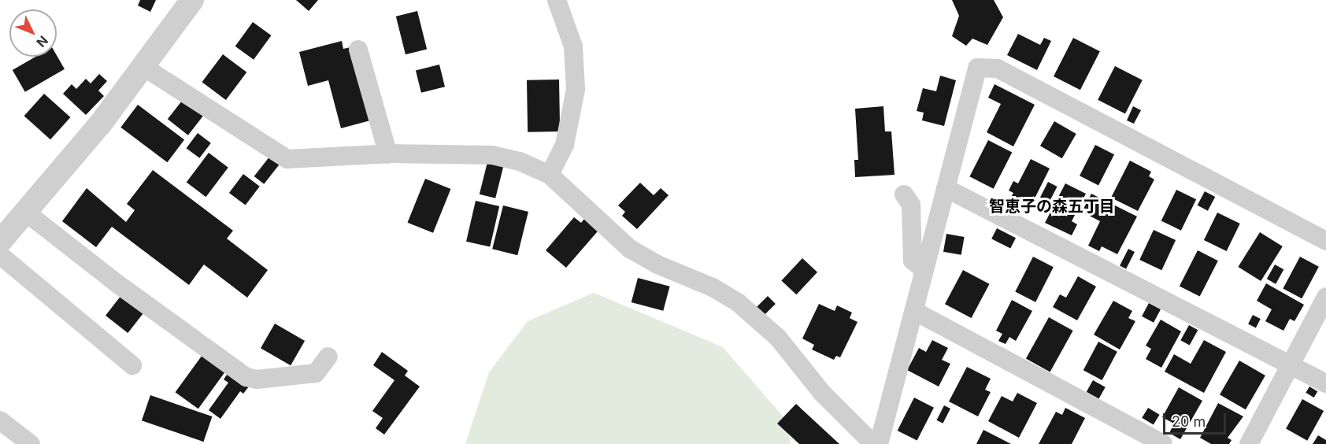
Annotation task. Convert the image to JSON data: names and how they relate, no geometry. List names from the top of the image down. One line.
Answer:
{"districts":["智恵子の森五丁目"],"scale_bar":"20 m","north":"bottom right"}
